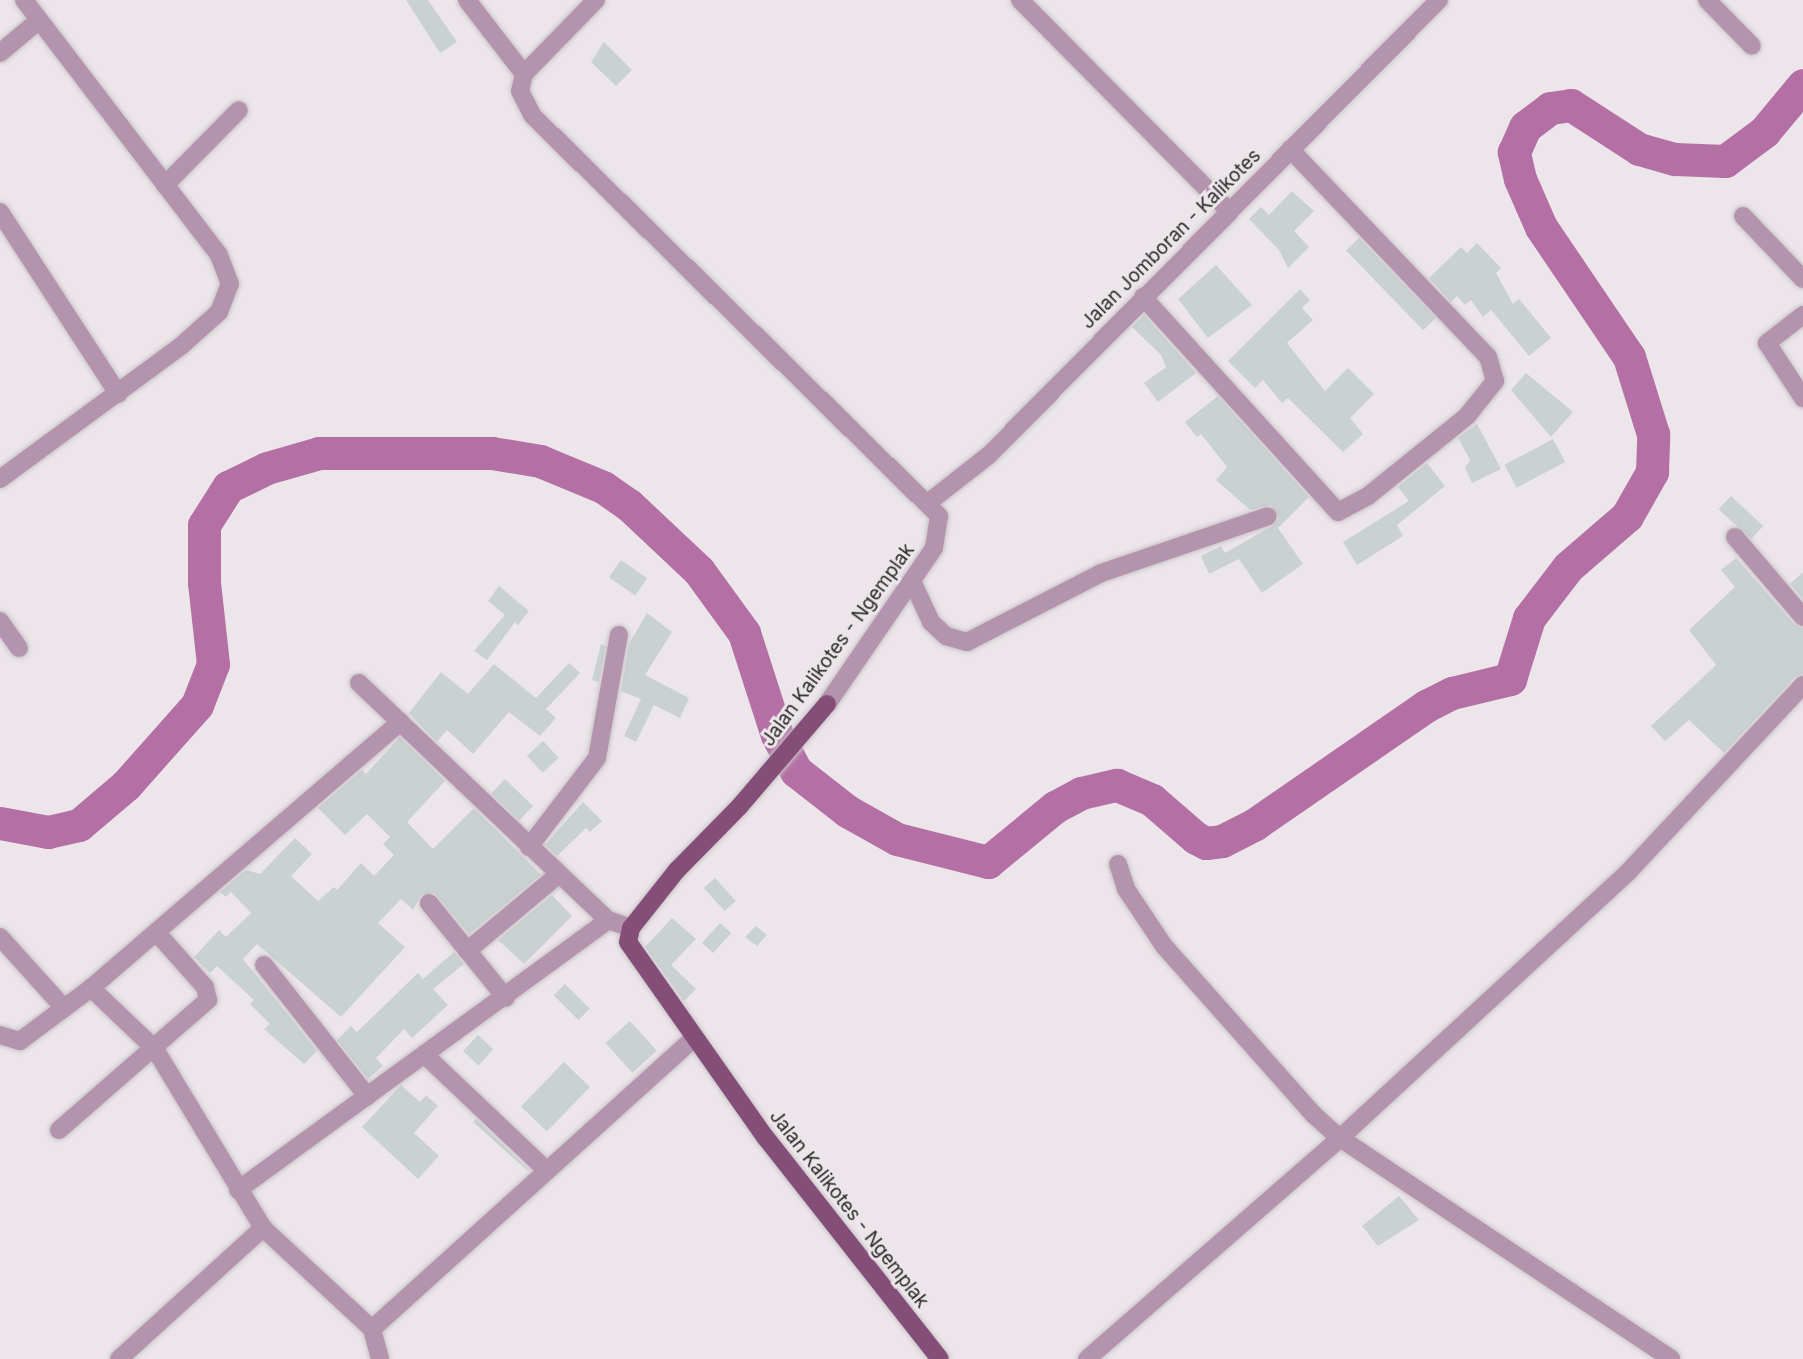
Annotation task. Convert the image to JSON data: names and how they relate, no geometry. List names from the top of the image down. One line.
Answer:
{"streets":{"main road":["Jalan Kalikotes - Ngemplak"],"street":["Jalan Jomboran - Kalikotes"]},"crossings":[["Jalan Jomboran - Kalikotes","Jalan Kalikotes - Ngemplak"]]}
